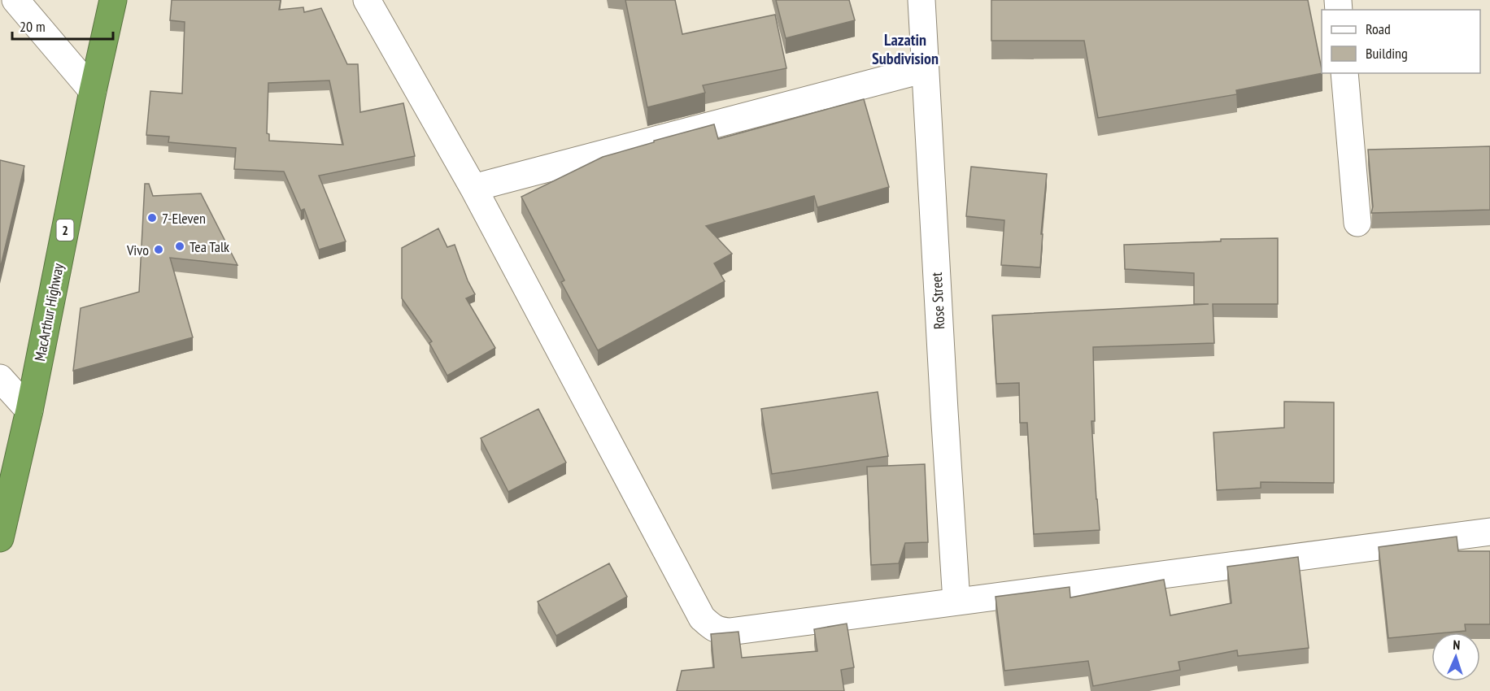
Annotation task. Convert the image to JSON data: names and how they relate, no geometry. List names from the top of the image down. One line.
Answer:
{"streets":{"highway":["2","MacArthur Highway"],"street":["Rose Street"]},"districts":["Lazatin Subdivision"],"places":["7-Eleven","Tea Talk","Vivo"],"legend":["Road","Building"],"scale_bar":"20 m","north":"top"}
